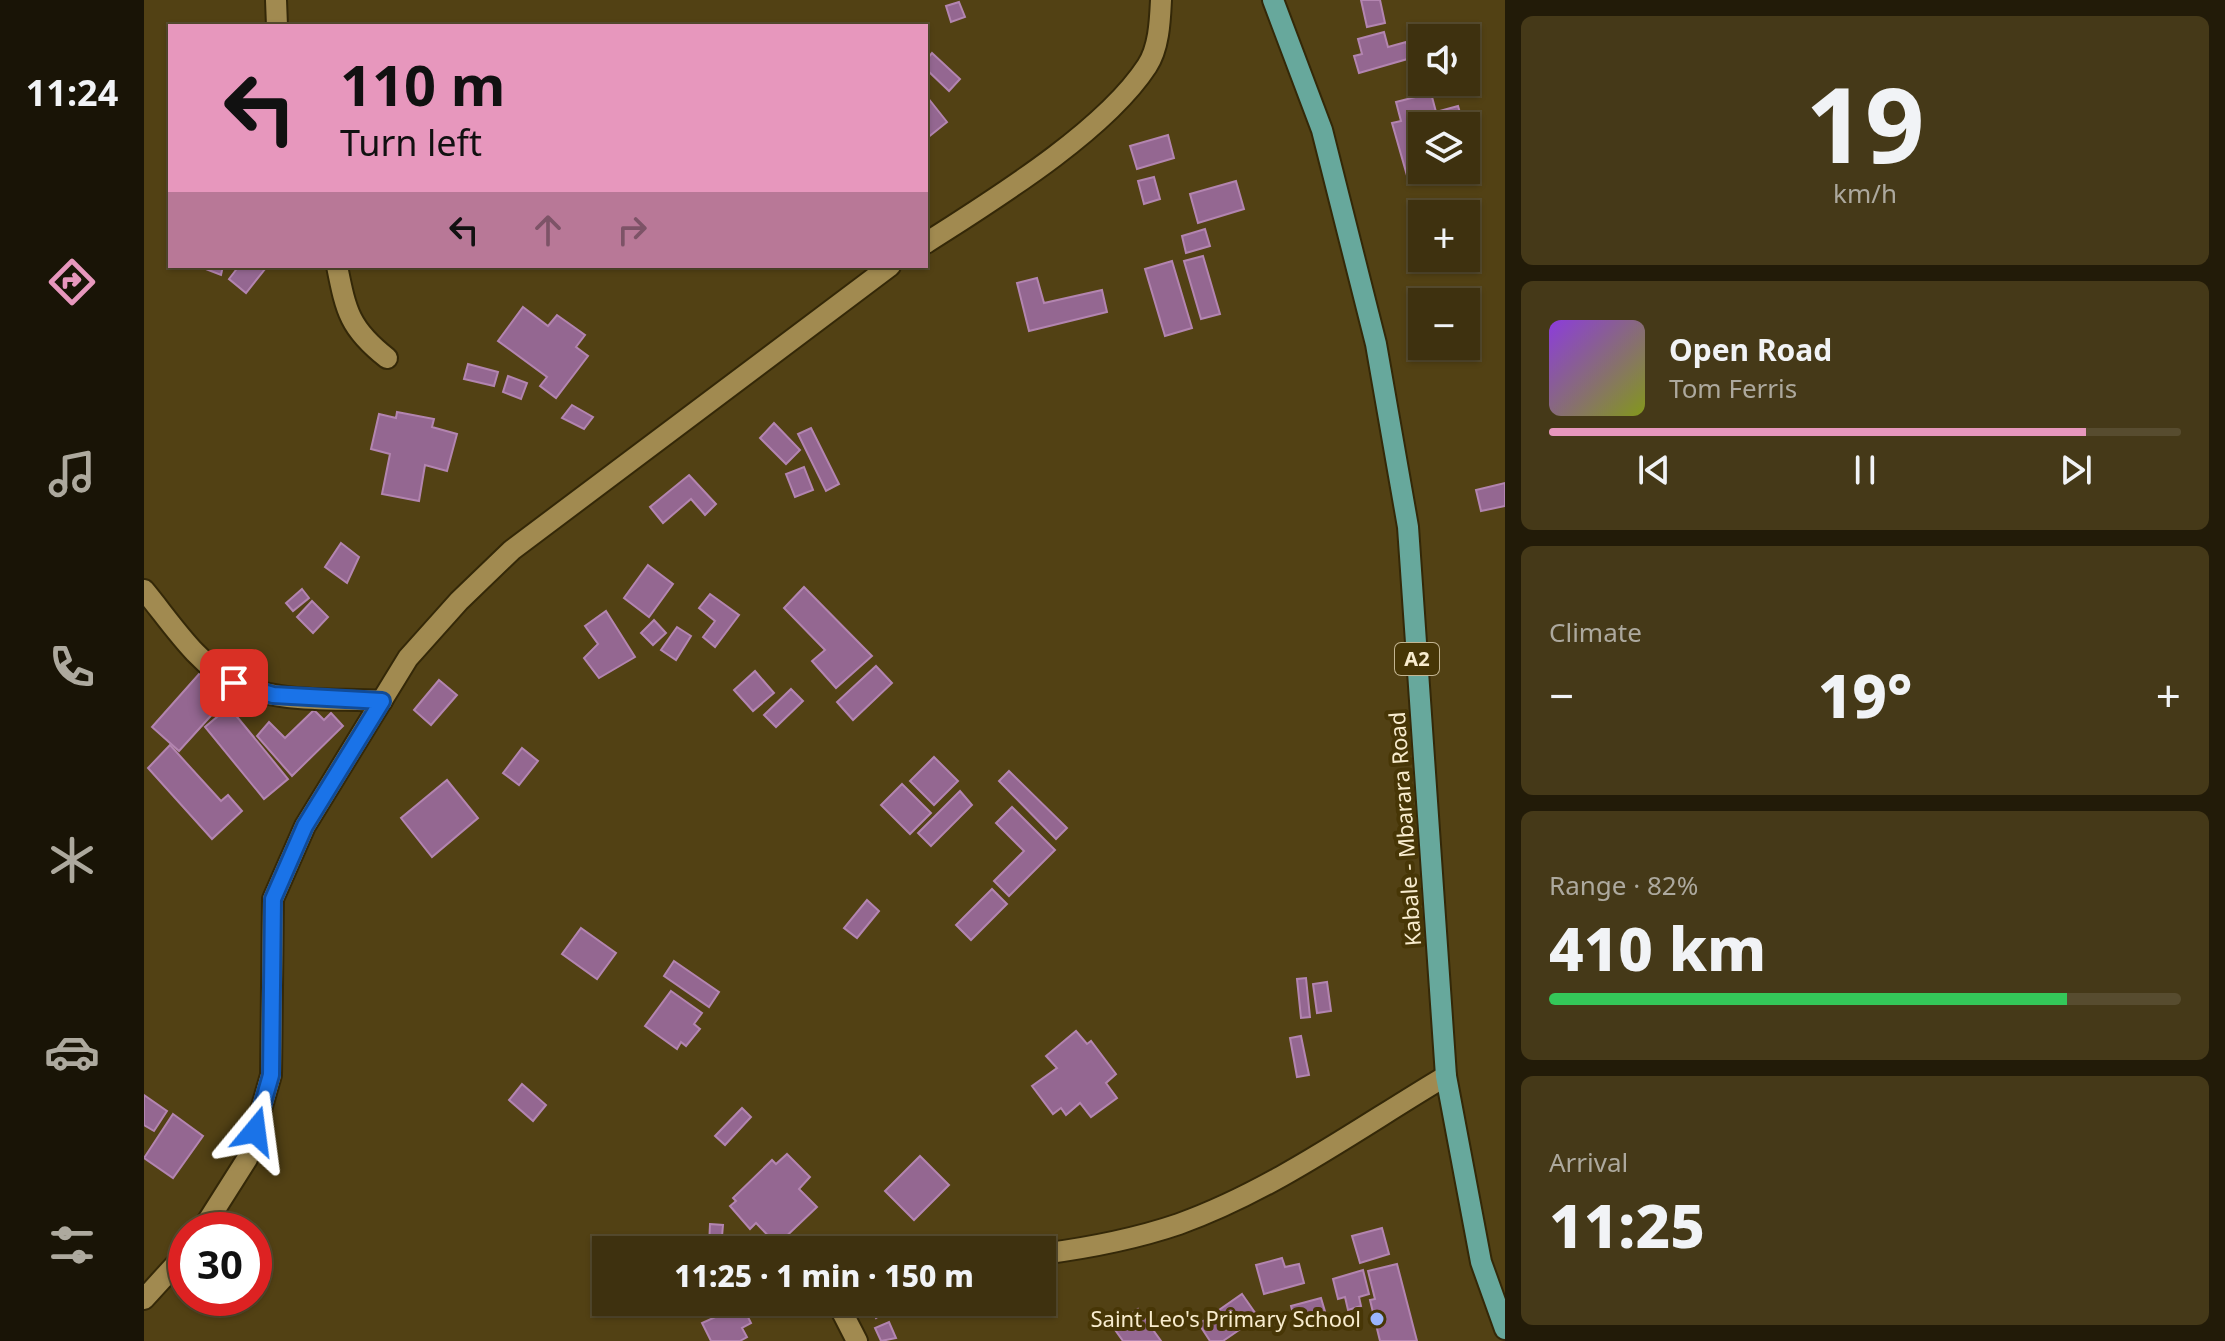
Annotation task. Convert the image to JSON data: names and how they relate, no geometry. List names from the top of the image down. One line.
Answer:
{"streets":{"main road":["A2","Kabale - Mbarara Road"]},"places":["Saint Leo's Primary School"],"page":{"tabs":"11:24","tile":[["19","km/h"],"Climate",["Range · 82%","410 km"],["Arrival","11:25"]],"map_buttons":["+","−"],"turn":["110 m","Turn left"],"song":["Open Road","Tom Ferris"],"heat":["−","19°","+"],"limit":"30","trip":"11:25 · 1 min · 150 m"}}
